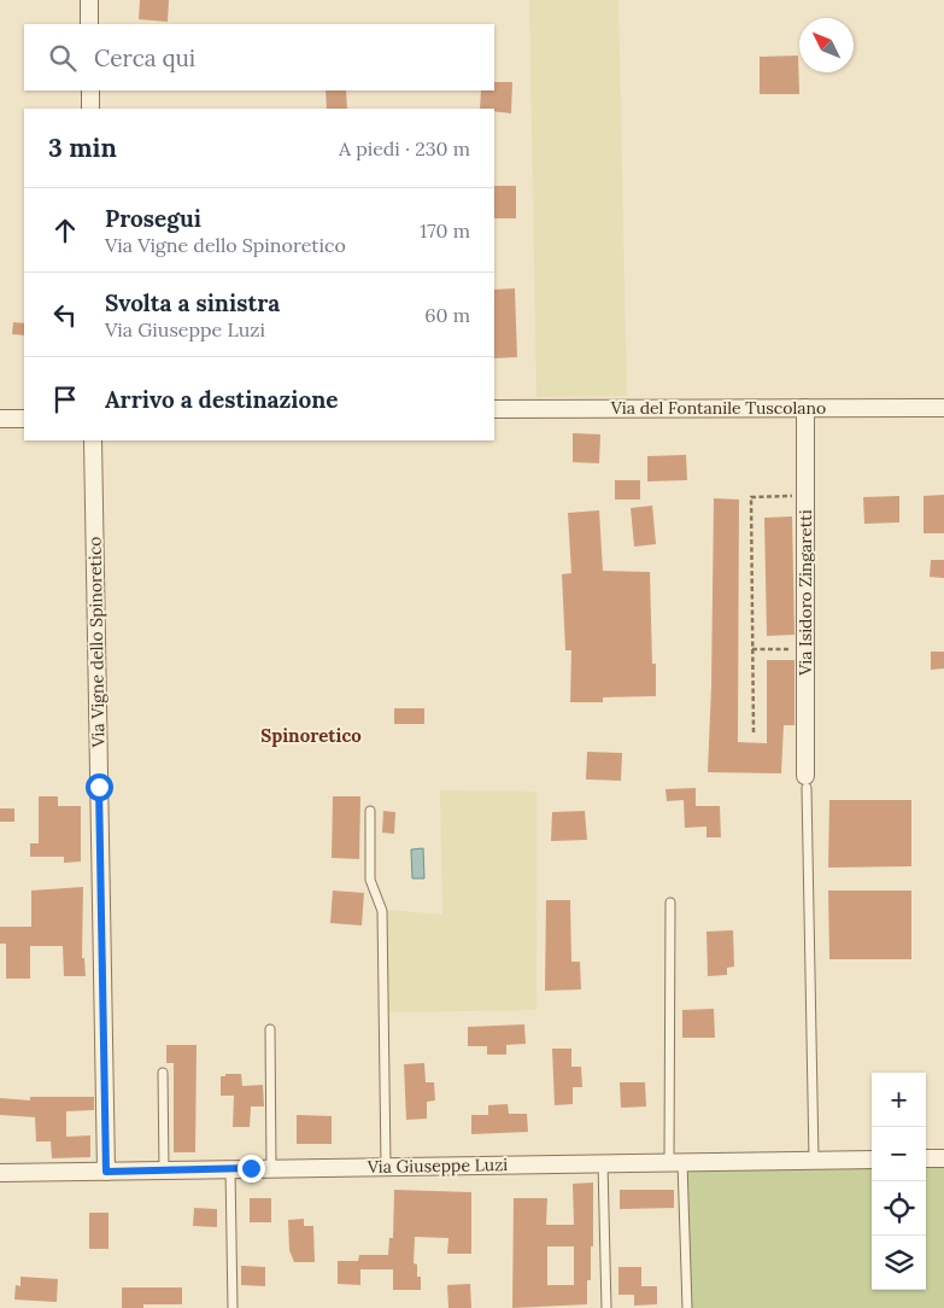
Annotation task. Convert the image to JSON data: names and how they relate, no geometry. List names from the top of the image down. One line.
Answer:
{"streets":{"street":["Via del Fontanile Tuscolano","Via Isidoro Zingaretti","Via Vigne dello Spinoretico","Via Giuseppe Luzi"]},"crossings":[["Via del Fontanile Tuscolano","Via Isidoro Zingaretti"],["Via Vigne dello Spinoretico","Via Giuseppe Luzi"]],"districts":["Spinoretico"],"north":"top left","page":{"search":"Cerca qui","heading":["3 min","A piedi · 230 m"],"list":[["Prosegui","Via Vigne dello Spinoretico","170 m"],["Svolta a sinistra","Via Giuseppe Luzi","60 m"],"Arrivo a destinazione"],"map_buttons":["+","−"]}}
